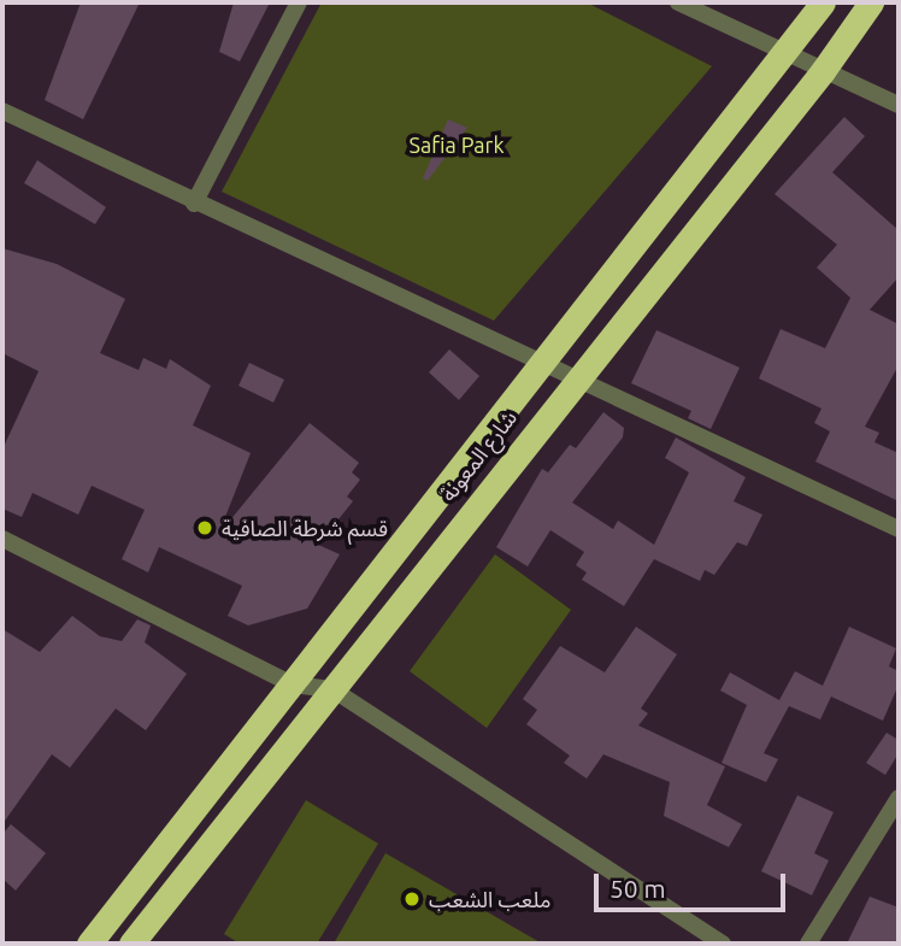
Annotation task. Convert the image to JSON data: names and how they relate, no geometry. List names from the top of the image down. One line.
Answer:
{"streets":{"highway":["شارع المعونة"]},"parks":["Safia Park"],"places":["قسم شرطة الصافية","ملعب الشعب"],"scale_bar":"50 m"}
